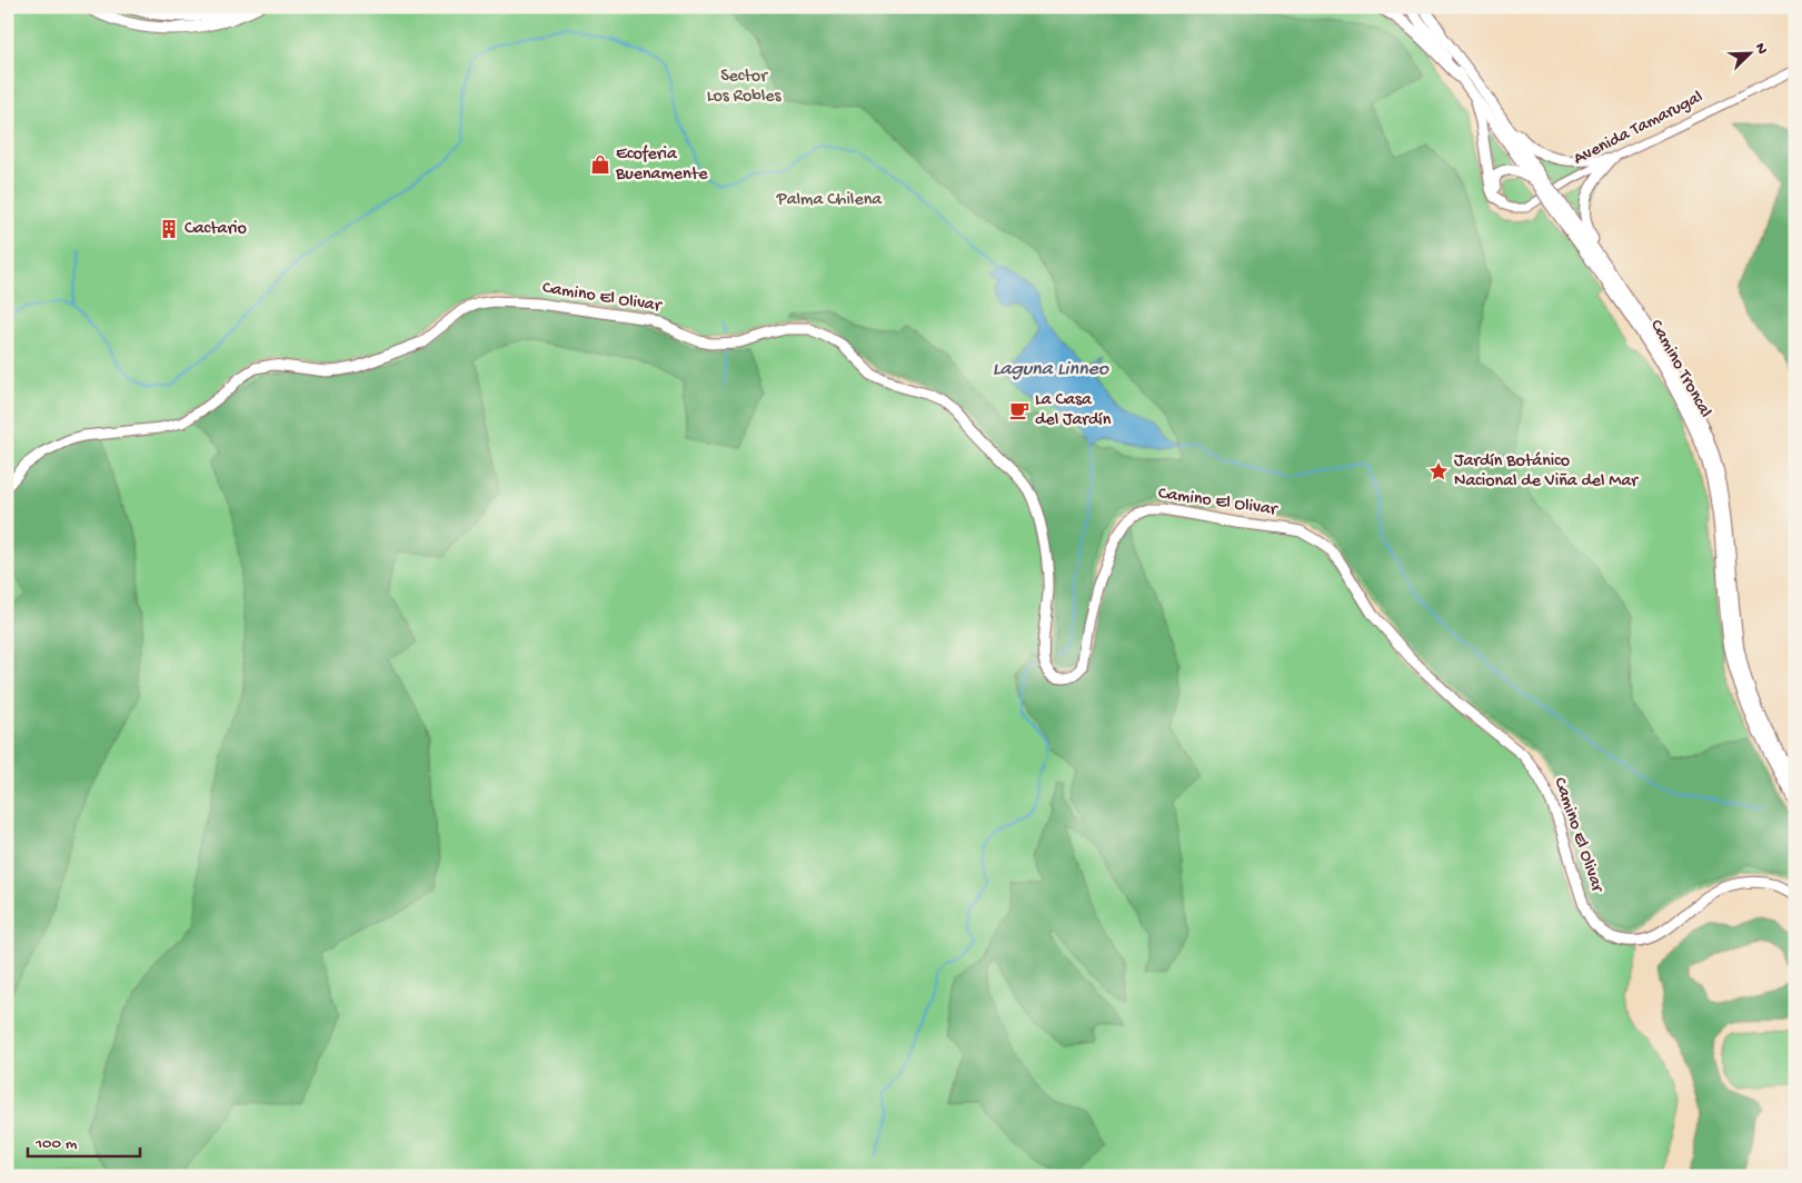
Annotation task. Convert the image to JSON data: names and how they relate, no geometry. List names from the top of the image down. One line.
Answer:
{"streets":{"main road":["Camino El Olivar","Camino Troncal"],"street":["Avenida Tamarugal"]},"water":["Laguna Linneo"],"parks":["Sector Los Robles","Palma Chilena"],"places":{"shop":["Ecoferia Buenamente"],"building":["Cactario"],"cafe":["La Casa del Jardín"],"place":["Jardín Botánico Nacional de Viña del Mar"]},"scale_bar":"100 m","north":"top right"}
